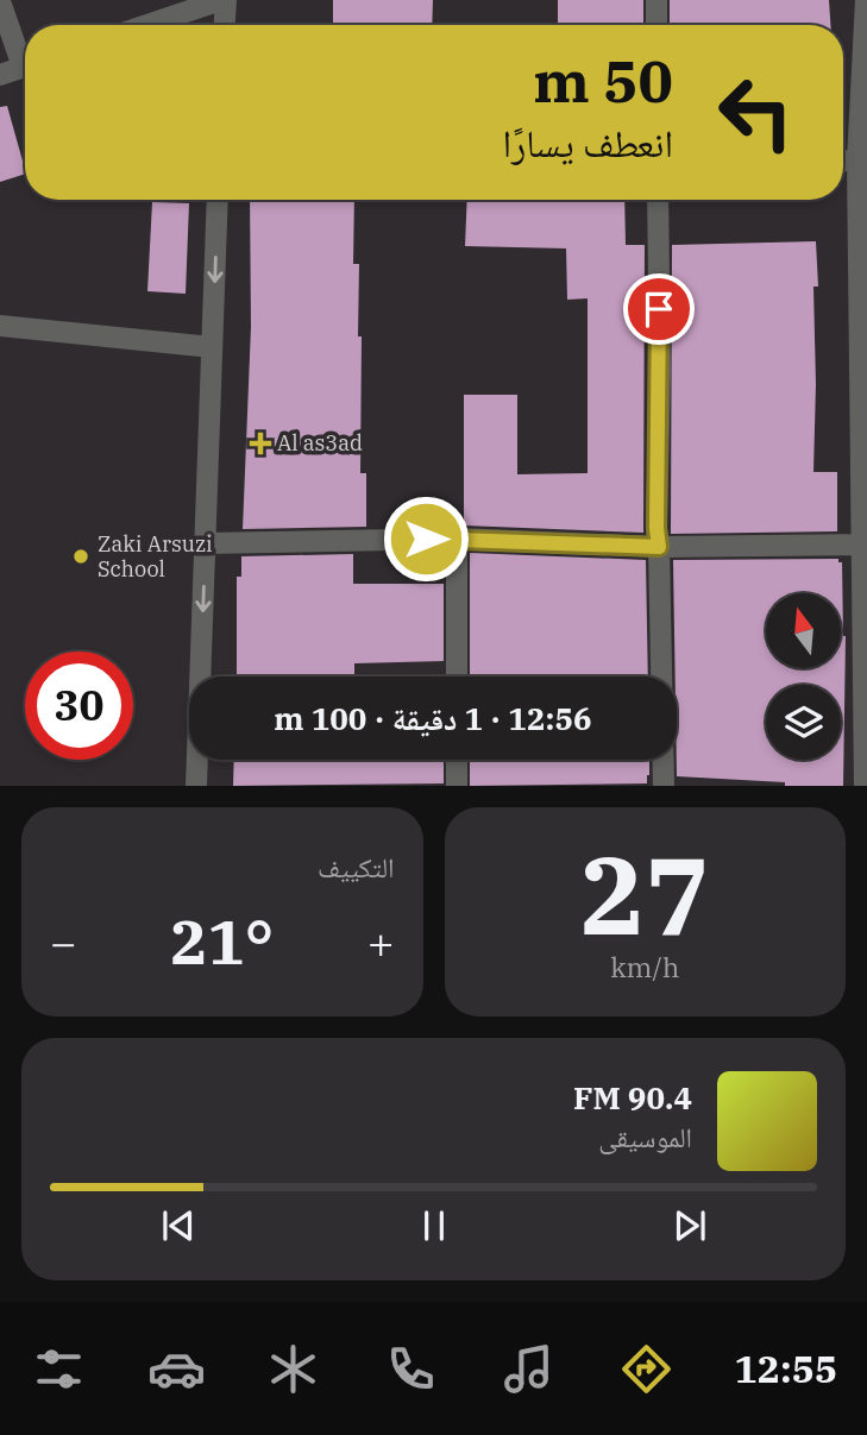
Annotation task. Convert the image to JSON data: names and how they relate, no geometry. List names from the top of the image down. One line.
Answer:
{"places":{"health":["Al as3ad"],"other":["Zaki Arsuzi School"]},"north":"top","page":{"turn":["50 m","انعطف يسارًا"],"limit":"30","trip":"12:56 · 1 دقيقة · 100 m","tile":[["27","km/h"],"التكييف"],"heat":["−","21°","+"],"song":["90.4 FM","الموسيقى"],"tabs":"12:55"}}
